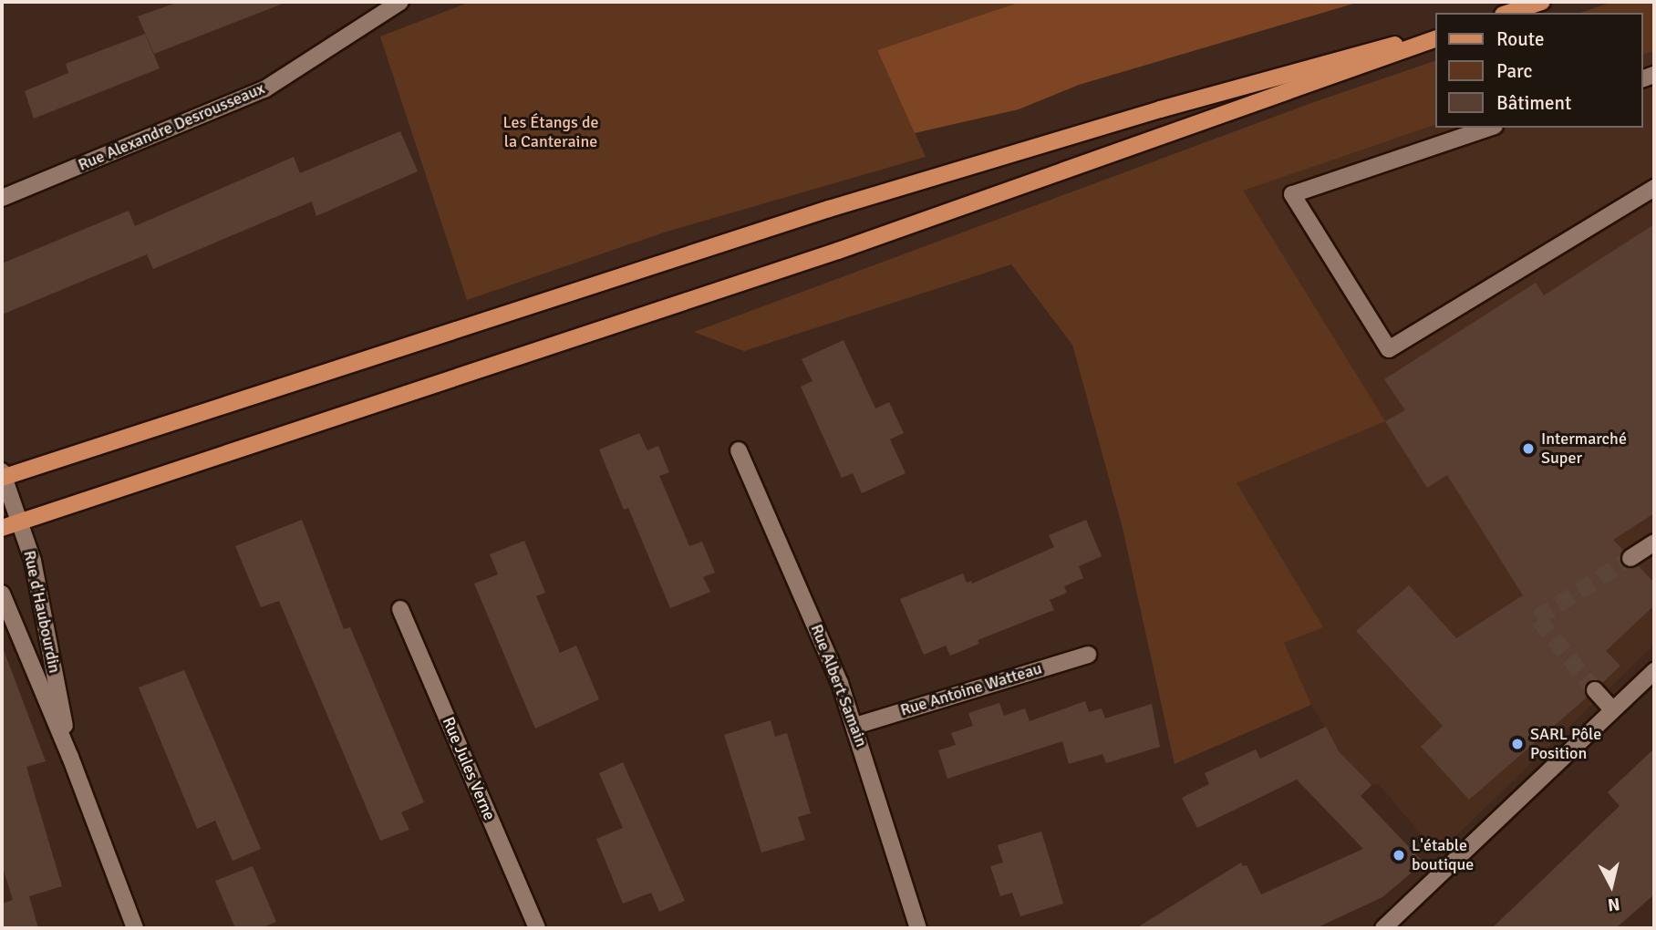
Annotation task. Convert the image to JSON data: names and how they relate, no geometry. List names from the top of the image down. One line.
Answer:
{"streets":{"street":["Rue Alexandre Desrousseaux","Rue d'Haubourdin","Rue Albert Samain","Rue Antoine Watteau","Rue Jules Verne"]},"crossings":[["Rue Albert Samain","Rue Antoine Watteau"]],"parks":["Les Étangs de la Canteraine"],"places":["Intermarché Super","SARL Pôle Position","L'étable boutique"],"legend":["Route","Parc","Bâtiment"],"north":"bottom"}
